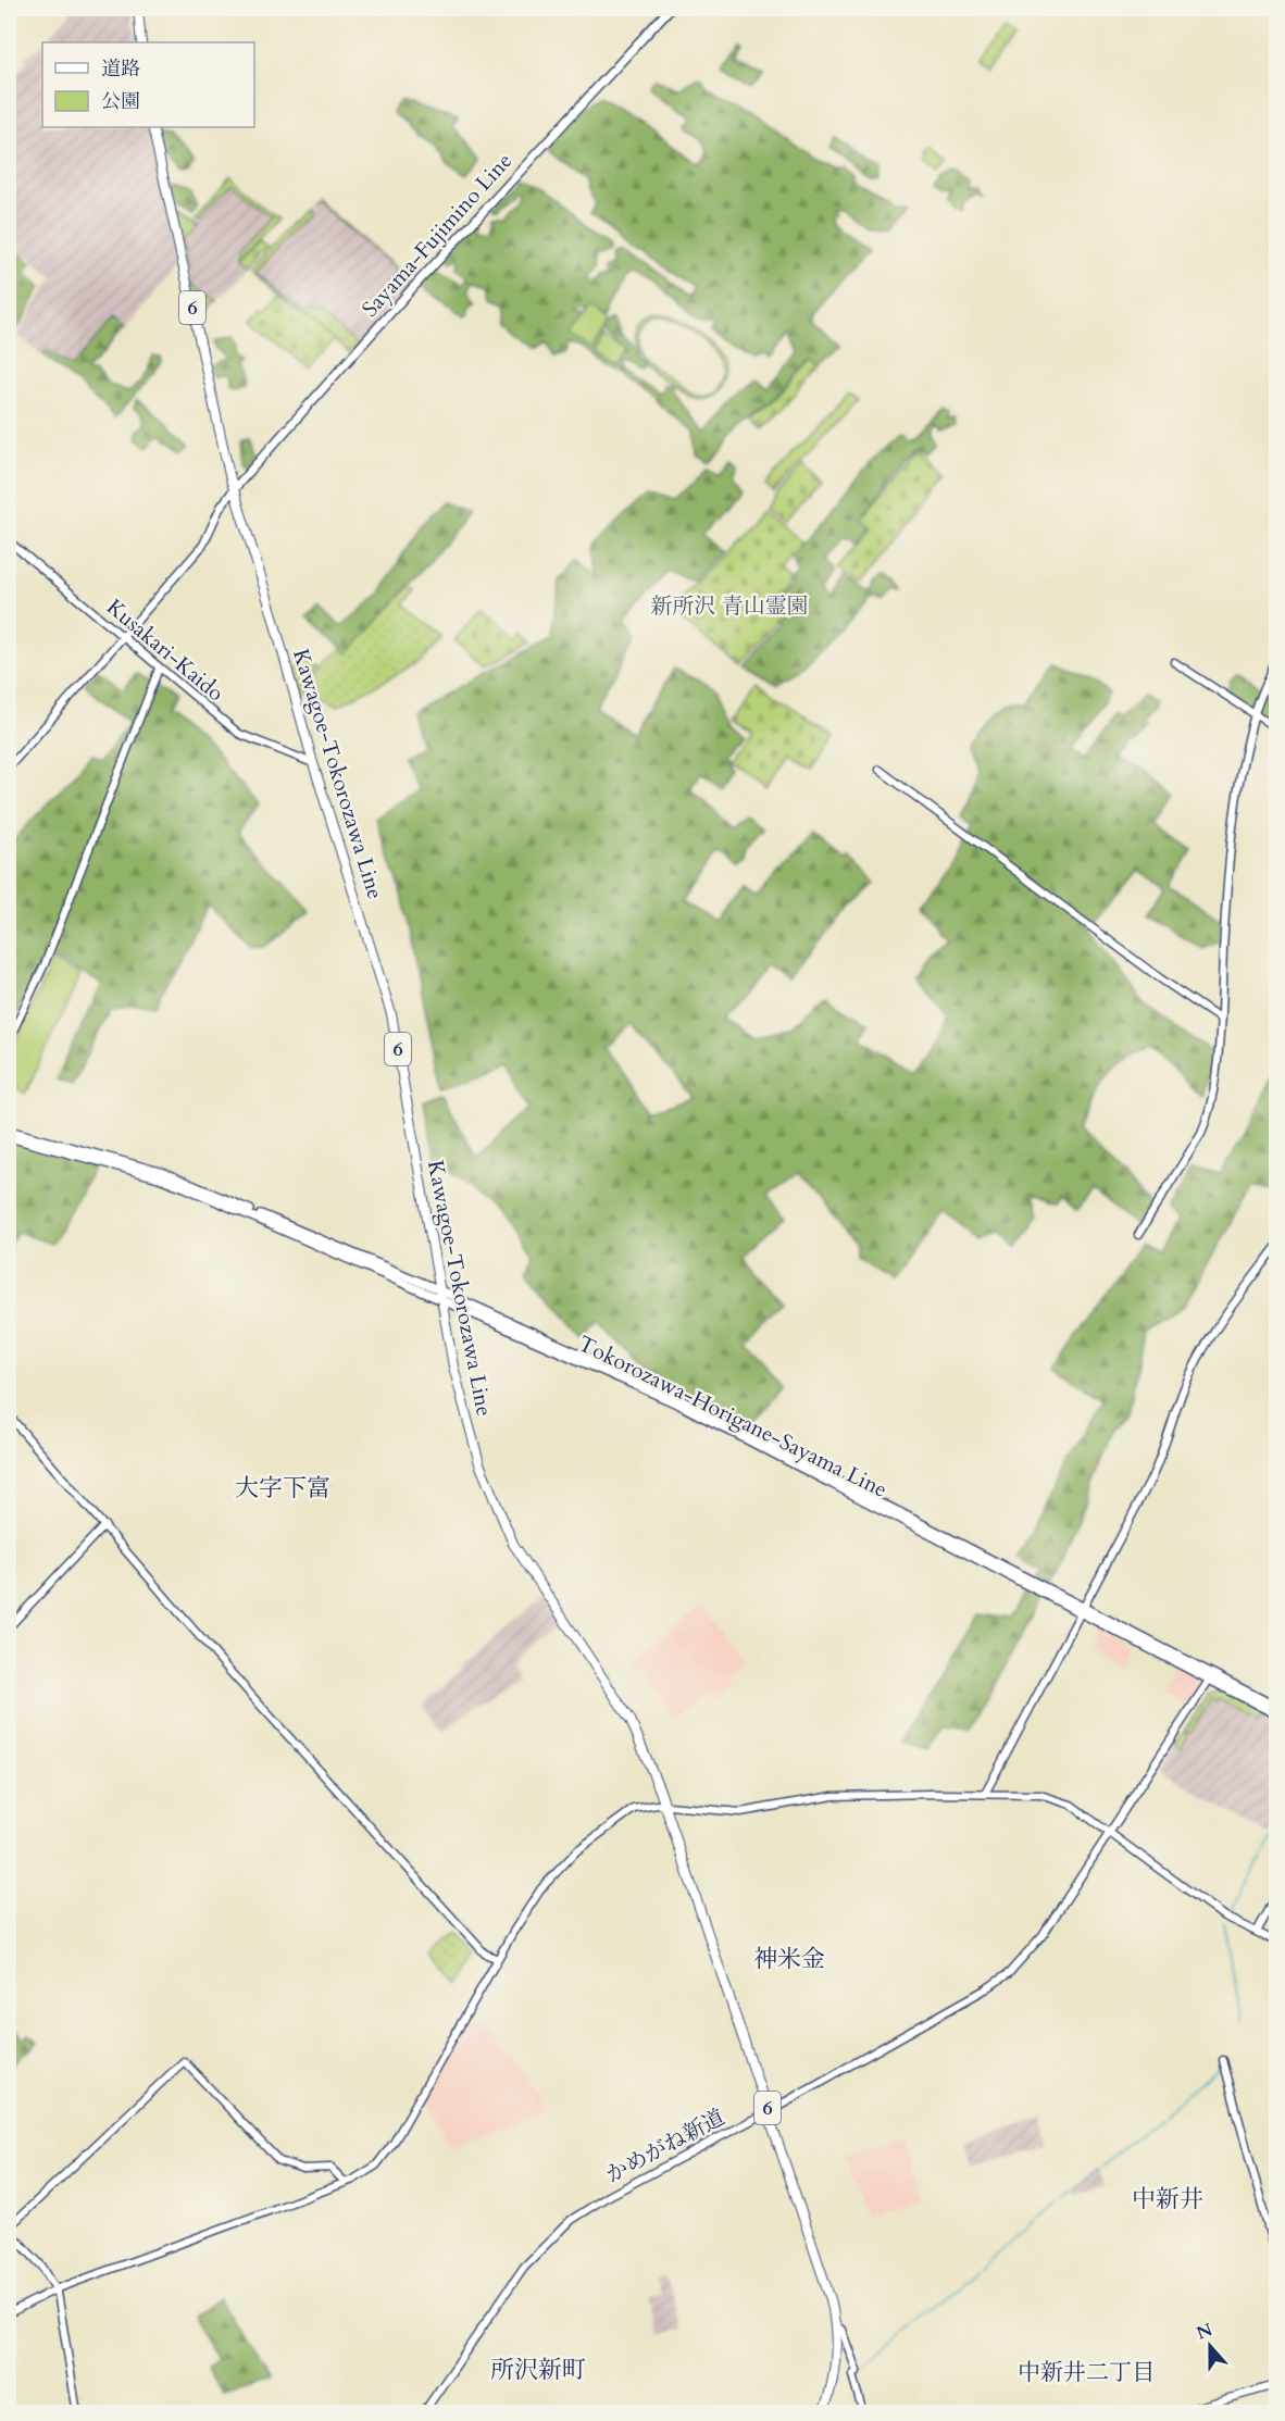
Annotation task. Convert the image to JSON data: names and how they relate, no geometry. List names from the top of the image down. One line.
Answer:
{"streets":{"main road":["Sayama-Fujimino Line","6","Kawagoe-Tokorozawa Line","Tokorozawa-Horigane-Sayama Line"],"street":["Kusakari-Kaido","かめがね新道"]},"crossings":[["Sayama-Fujimino Line","Kawagoe-Tokorozawa Line"],["Kusakari-Kaido","Kawagoe-Tokorozawa Line"],["Kawagoe-Tokorozawa Line","Tokorozawa-Horigane-Sayama Line"],["Kawagoe-Tokorozawa Line","かめがね新道"],["Tokorozawa-Horigane-Sayama Line","かめがね新道"]],"districts":["大字下富","神米金","中新井","所沢新町","中新井二丁目"],"parks":["新所沢 青山霊園"],"legend":["道路","公園"],"north":"top"}
